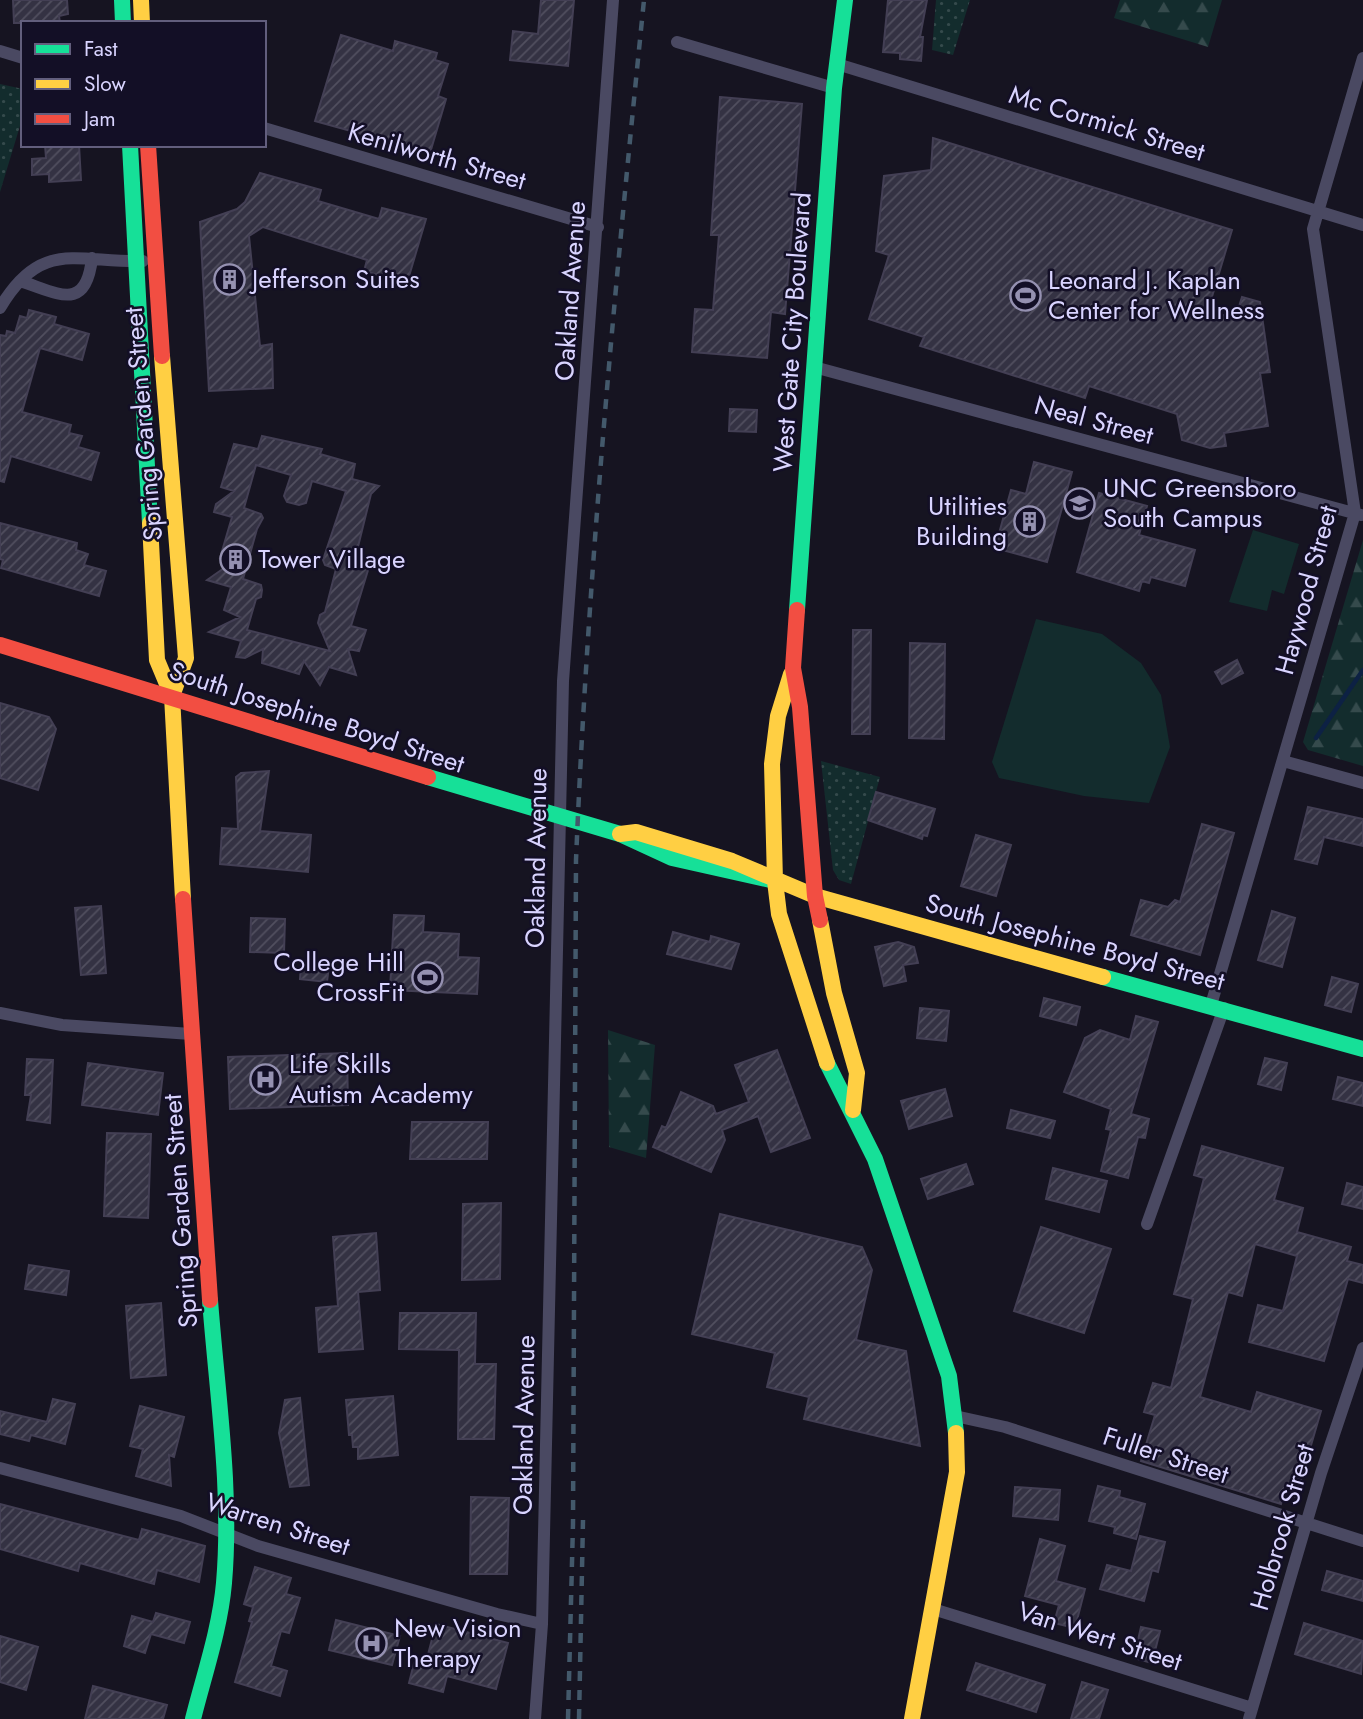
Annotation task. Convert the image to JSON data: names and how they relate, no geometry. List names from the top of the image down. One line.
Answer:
{"streets":{"main road":["West Gate City Boulevard","Spring Garden Street","South Josephine Boyd Street"],"street":["Mc Cormick Street","Kenilworth Street","Oakland Avenue","Neal Street","Haywood Street","Fuller Street","Warren Street","Holbrook Street","Van Wert Street"]},"crossings":[["Mc Cormick Street","West Gate City Boulevard"],["Mc Cormick Street","Haywood Street"],["Kenilworth Street","Oakland Avenue"],["Oakland Avenue","South Josephine Boyd Street"],["Oakland Avenue","Warren Street"],["West Gate City Boulevard","Neal Street"],["West Gate City Boulevard","South Josephine Boyd Street"],["West Gate City Boulevard","Fuller Street"],["West Gate City Boulevard","Van Wert Street"],["Neal Street","Haywood Street"],["Spring Garden Street","South Josephine Boyd Street"],["Spring Garden Street","Warren Street"],["Haywood Street","South Josephine Boyd Street"],["Fuller Street","Holbrook Street"],["Holbrook Street","Van Wert Street"]],"places":{"building":["Jefferson Suites","Utilities Building","Tower Village"],"sports":["Leonard J. Kaplan Center for Wellness","College Hill CrossFit"],"school or university":["UNC Greensboro South Campus"],"hospital":["Life Skills Autism Academy","New Vision Therapy"]},"legend":["Fast","Slow","Jam"]}
